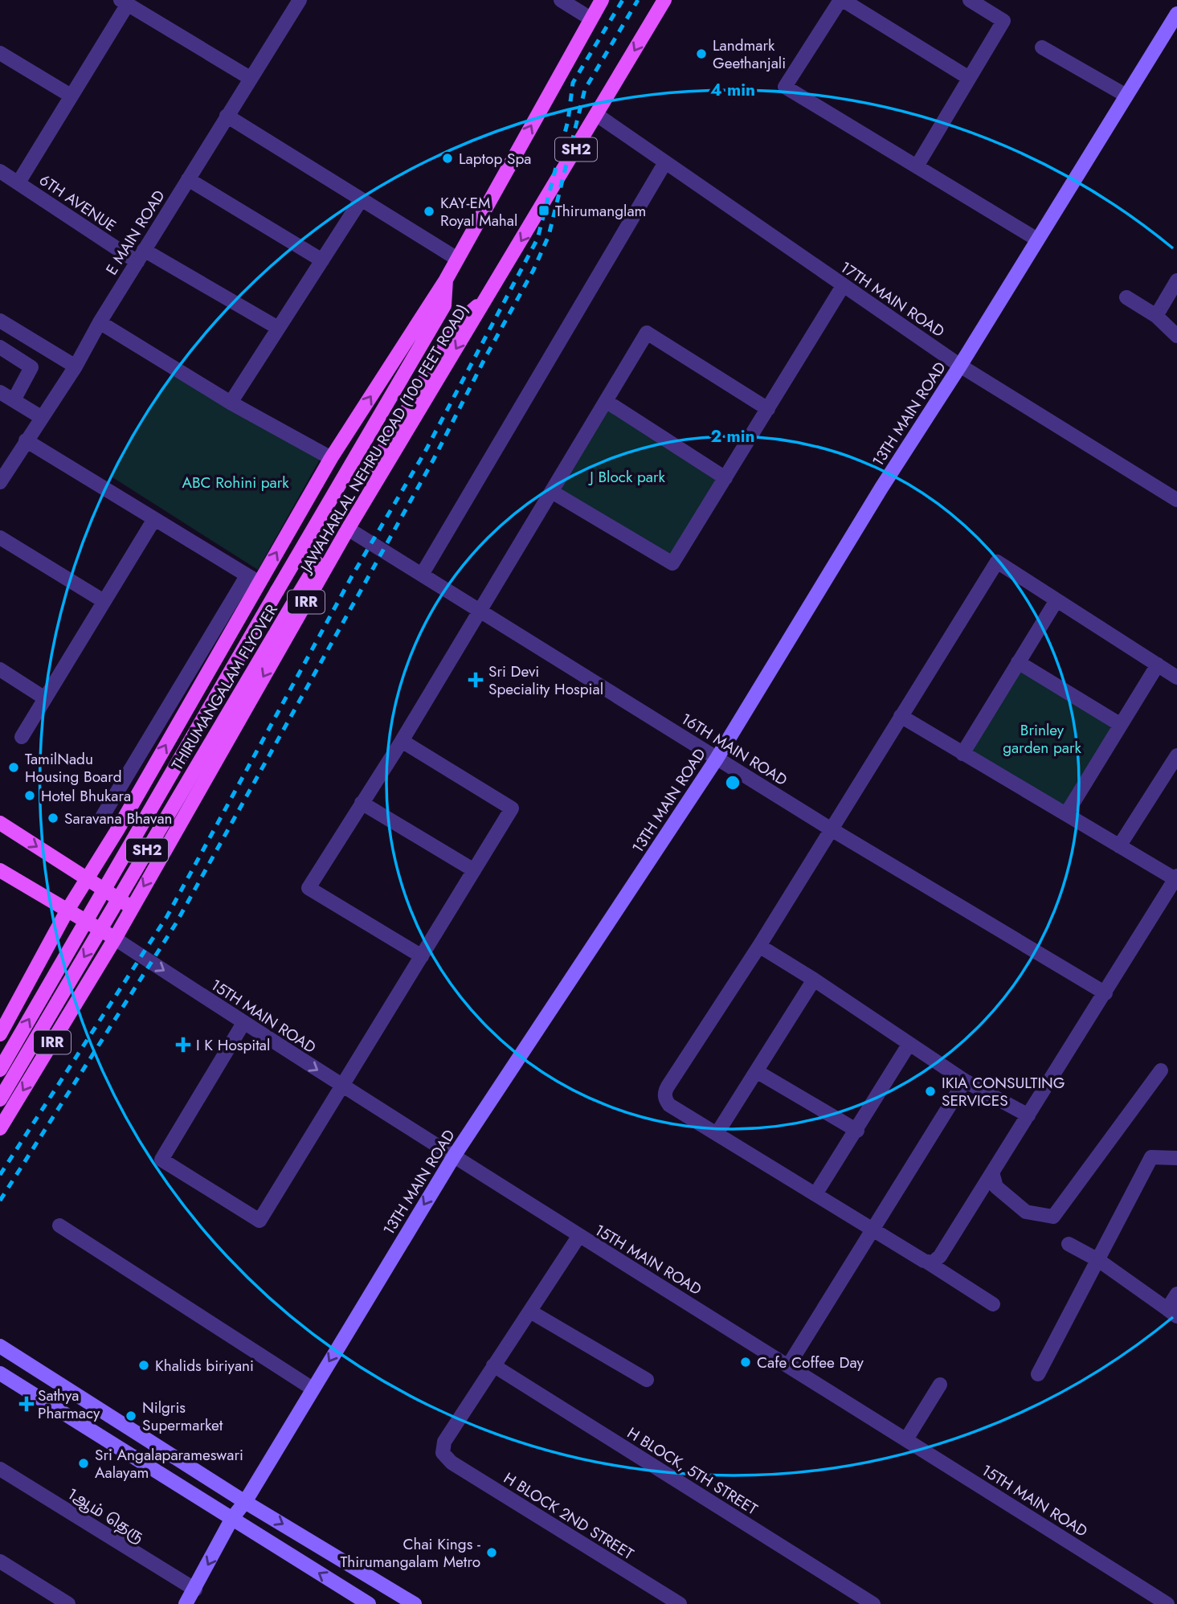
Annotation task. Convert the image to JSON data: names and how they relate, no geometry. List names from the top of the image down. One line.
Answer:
{"streets":{"main road":["SH2","JAWAHARLAL NEHRU ROAD (100 FEET ROAD)","IRR","THIRUMANGALAM FLYOVER"],"street":["6TH AVENUE","E MAIN ROAD","17TH MAIN ROAD","13TH MAIN ROAD","16TH MAIN ROAD","15TH MAIN ROAD","H BLOCK, 5TH STREET","1ஆம் தெரு","H BLOCK 2ND STREET"]},"crossings":[["6TH AVENUE","E MAIN ROAD"],["17TH MAIN ROAD","13TH MAIN ROAD"],["17TH MAIN ROAD","JAWAHARLAL NEHRU ROAD (100 FEET ROAD)"],["13TH MAIN ROAD","16TH MAIN ROAD"],["13TH MAIN ROAD","15TH MAIN ROAD"],["13TH MAIN ROAD","1ஆம் தெரு"],["JAWAHARLAL NEHRU ROAD (100 FEET ROAD)","THIRUMANGALAM FLYOVER"],["JAWAHARLAL NEHRU ROAD (100 FEET ROAD)","16TH MAIN ROAD"],["JAWAHARLAL NEHRU ROAD (100 FEET ROAD)","15TH MAIN ROAD"],["H BLOCK, 5TH STREET","H BLOCK 2ND STREET"]],"parks":["J Block park","ABC Rohini park","Brinley garden park"],"places":{"other":["Landmark Geethanjali","Laptop Spa","KAY-EM Royal Mahal","TamilNadu Housing Board","Hotel Bhukara","Saravana Bhavan","IKIA CONSULTING SERVICES","Cafe Coffee Day","Khalids biriyani","Nilgris Supermarket","Sri Angalaparameswari Aalayam","Chai Kings - Thirumangalam Metro"],"transit":["Thirumanglam"],"health":["Sri Devi Speciality Hospial","I K Hospital","Sathya Pharmacy"]},"rings":["4 min","2 min"]}
